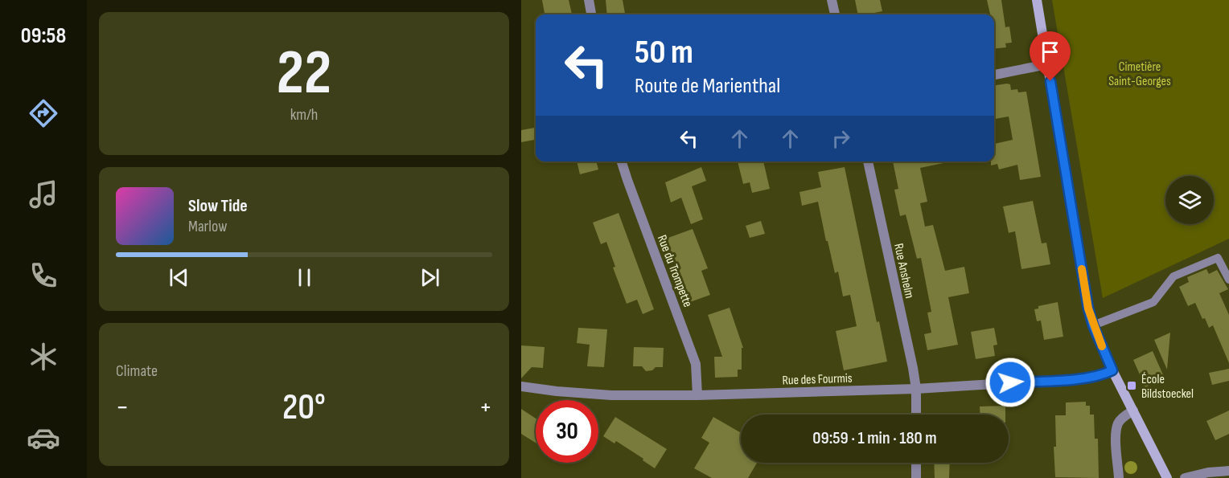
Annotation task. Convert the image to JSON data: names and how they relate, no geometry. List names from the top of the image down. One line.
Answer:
{"streets":{"street":["Rue du Trompette","Rue Anshelm","Rue des Fourmis"]},"crossings":[["Rue du Trompette","Rue des Fourmis"],["Rue Anshelm","Rue des Fourmis"]],"parks":["Cimetière Saint-Georges"],"places":{"transit":["École Bildstoeckel"]},"page":{"tabs":"09:58","tile":[["22","km/h"],"Climate"],"turn":["50 m","Route de Marienthal"],"song":["Slow Tide","Marlow"],"heat":["−","20°","+"],"limit":"30","trip":"09:59 · 1 min · 180 m"}}
